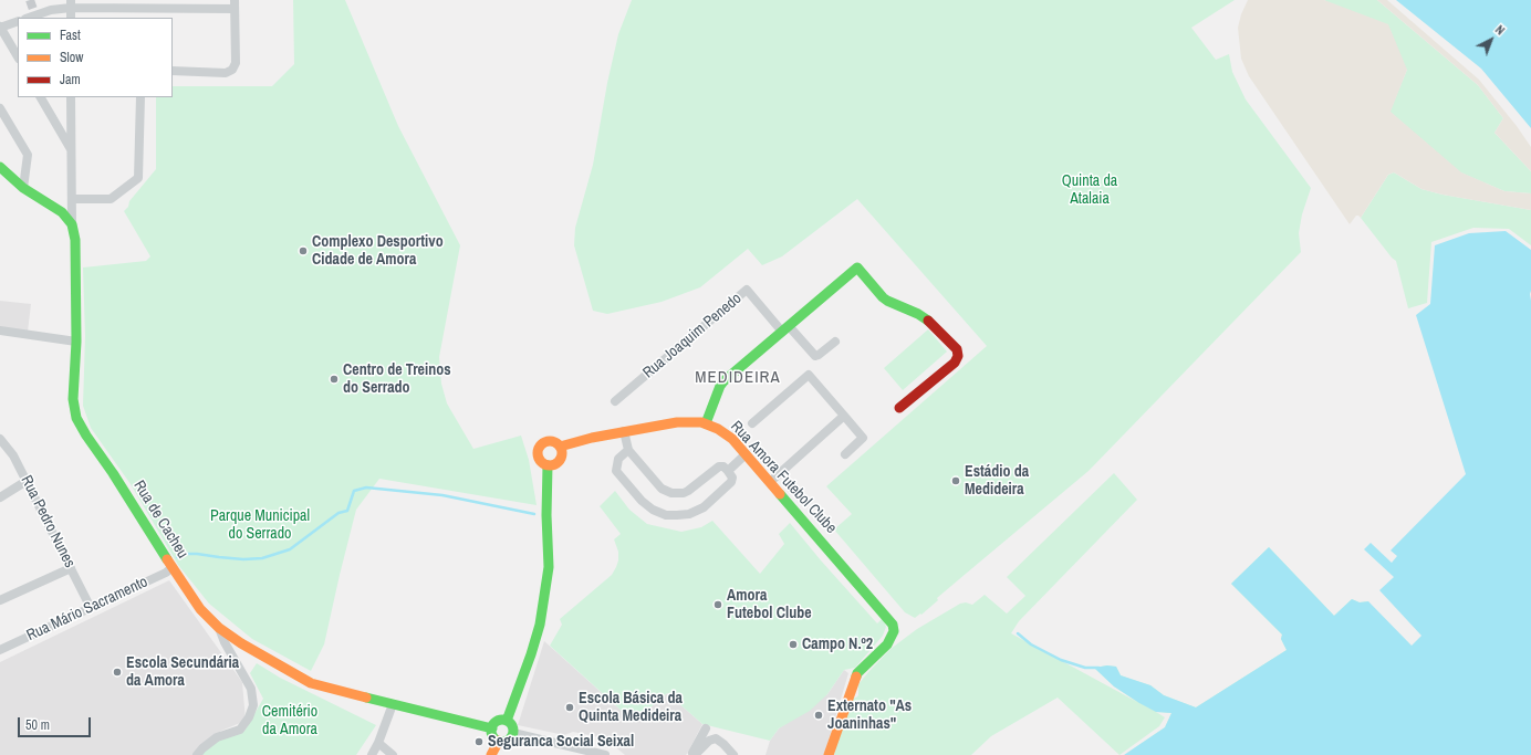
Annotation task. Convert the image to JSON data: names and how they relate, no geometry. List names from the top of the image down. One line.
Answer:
{"streets":{"street":["Rua Joaquim Penedo","Rua Amora Futebol Clube","Rua de Cacheu","Rua Pedro Nunes","Rua Mário Sacramento"]},"crossings":[["Rua de Cacheu","Rua Mário Sacramento"],["Rua Pedro Nunes","Rua Mário Sacramento"]],"districts":["MEDIDEIRA"],"parks":["Quinta da Atalaia","Parque Municipal do Serrado","Cemitério da Amora"],"places":["Complexo Desportivo Cidade de Amora","Centro de Treinos do Serrado","Estádio da Medideira","Amora Futebol Clube","Campo N.º2","Escola Secundária da Amora","Escola Básica da Quinta Medideira","Externato \"As Joaninhas\"","Seguranca Social Seixal"],"legend":["Fast","Slow","Jam"],"scale_bar":"50 m","north":"top right"}
